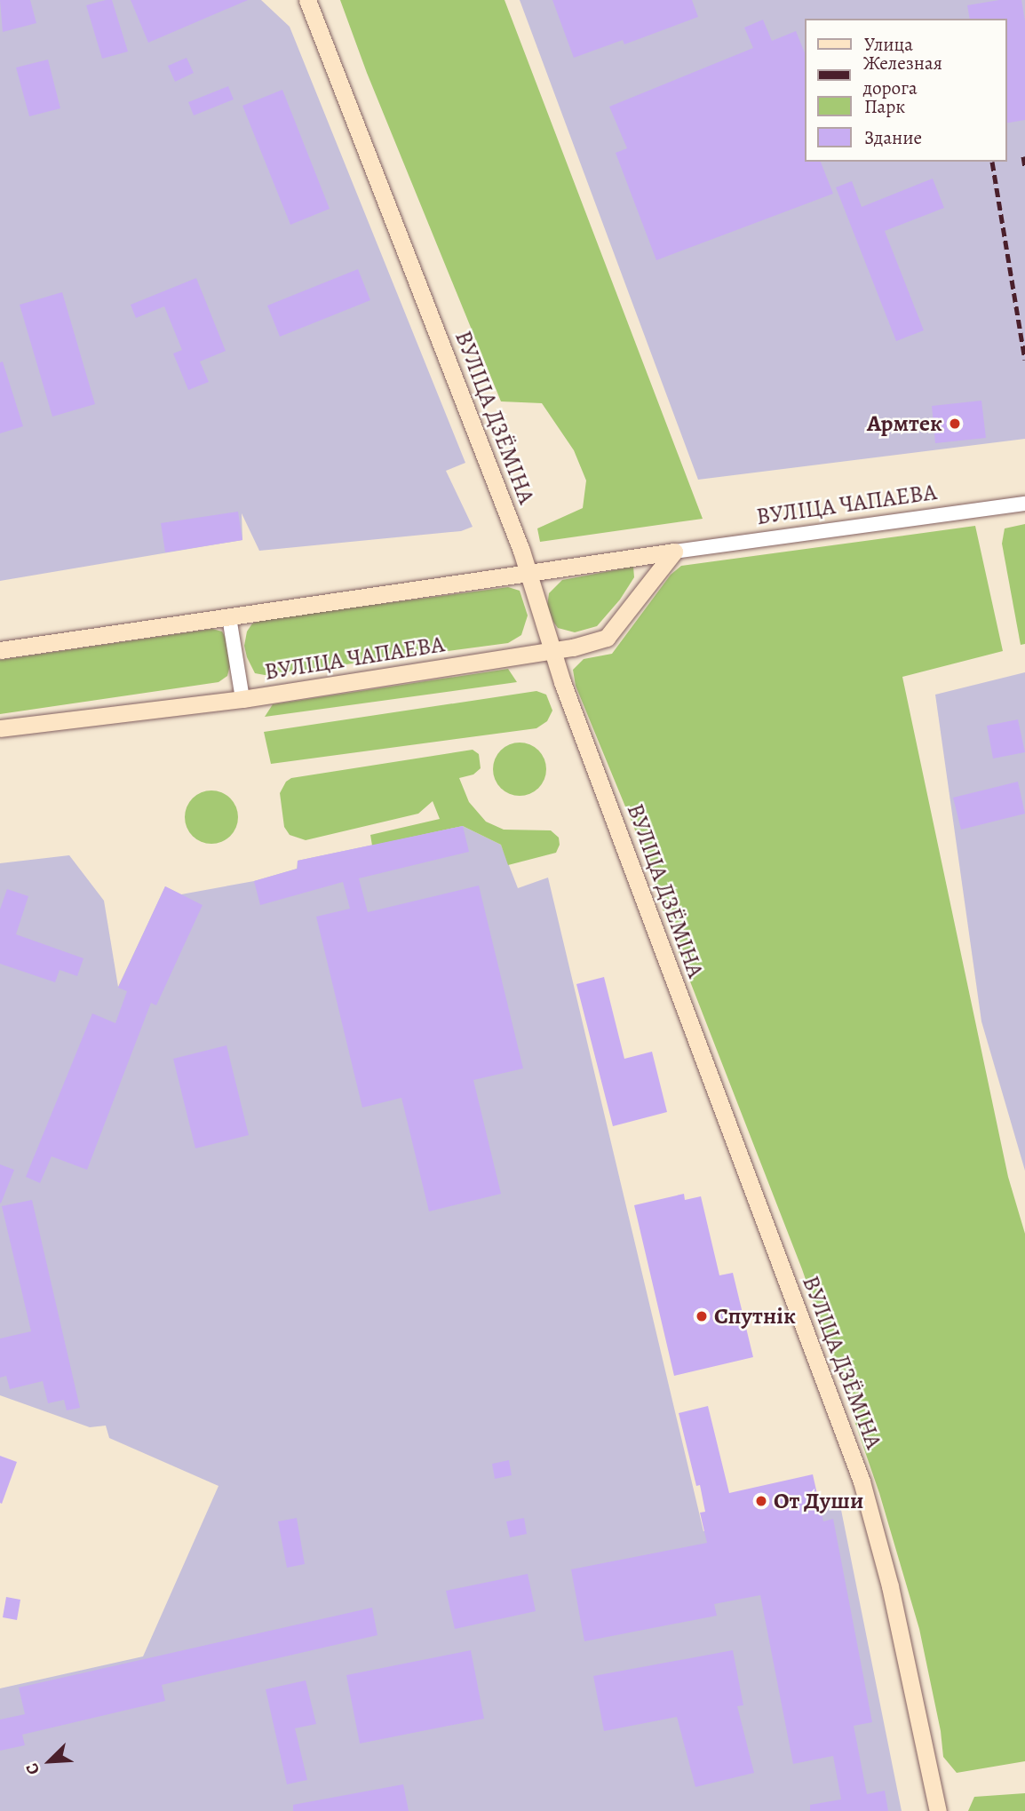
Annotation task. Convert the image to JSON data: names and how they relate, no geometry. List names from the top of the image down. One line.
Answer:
{"streets":{"main road":["ВУЛІЦА ДЗЁМІНА","ВУЛІЦА ЧАПАЕВА"]},"crossings":[["ВУЛІЦА ДЗЁМІНА","ВУЛІЦА ЧАПАЕВА"]],"places":["Армтек","Спутнік","От Души"],"legend":["Улица","Железная дорога","Парк","Здание"],"north":"bottom left"}
